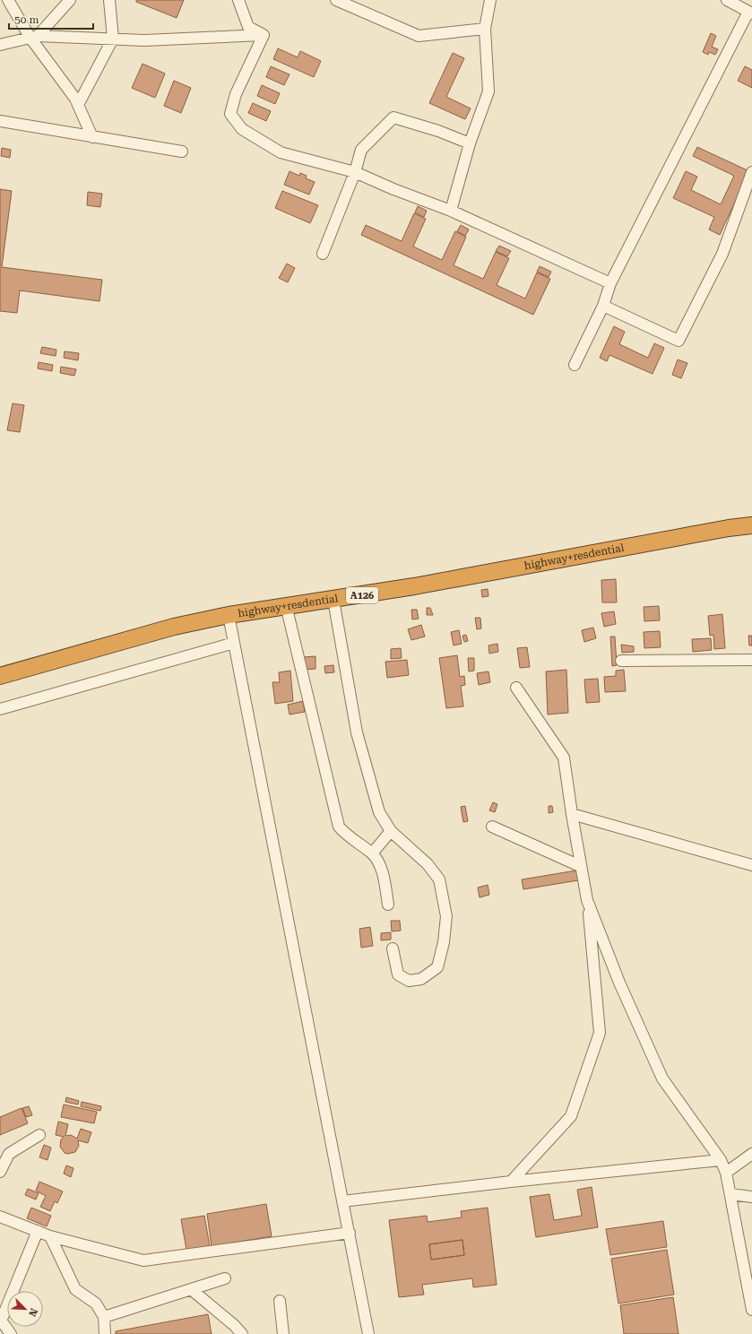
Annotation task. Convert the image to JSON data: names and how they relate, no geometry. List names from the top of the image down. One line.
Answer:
{"streets":{"highway":["highway+resdential","A126"]},"crossings":[["highway+resdential","A126"]],"scale_bar":"50 m","north":"bottom right"}
